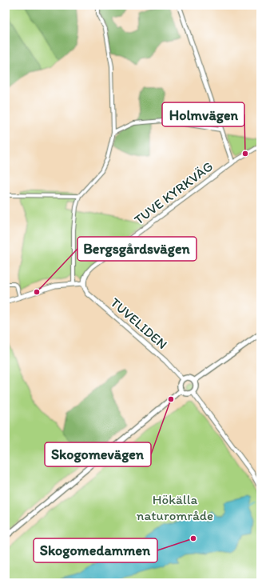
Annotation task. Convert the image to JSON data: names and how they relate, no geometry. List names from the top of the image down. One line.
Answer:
{"streets":{"street":["TUVE KYRKVÄG","TUVELIDEN"]},"crossings":[["TUVE KYRKVÄG","TUVELIDEN"]],"parks":["Hökälla naturområde"],"places":["Holmvägen","Bergsgårdsvägen","Skogomevägen","Skogomedammen"]}
